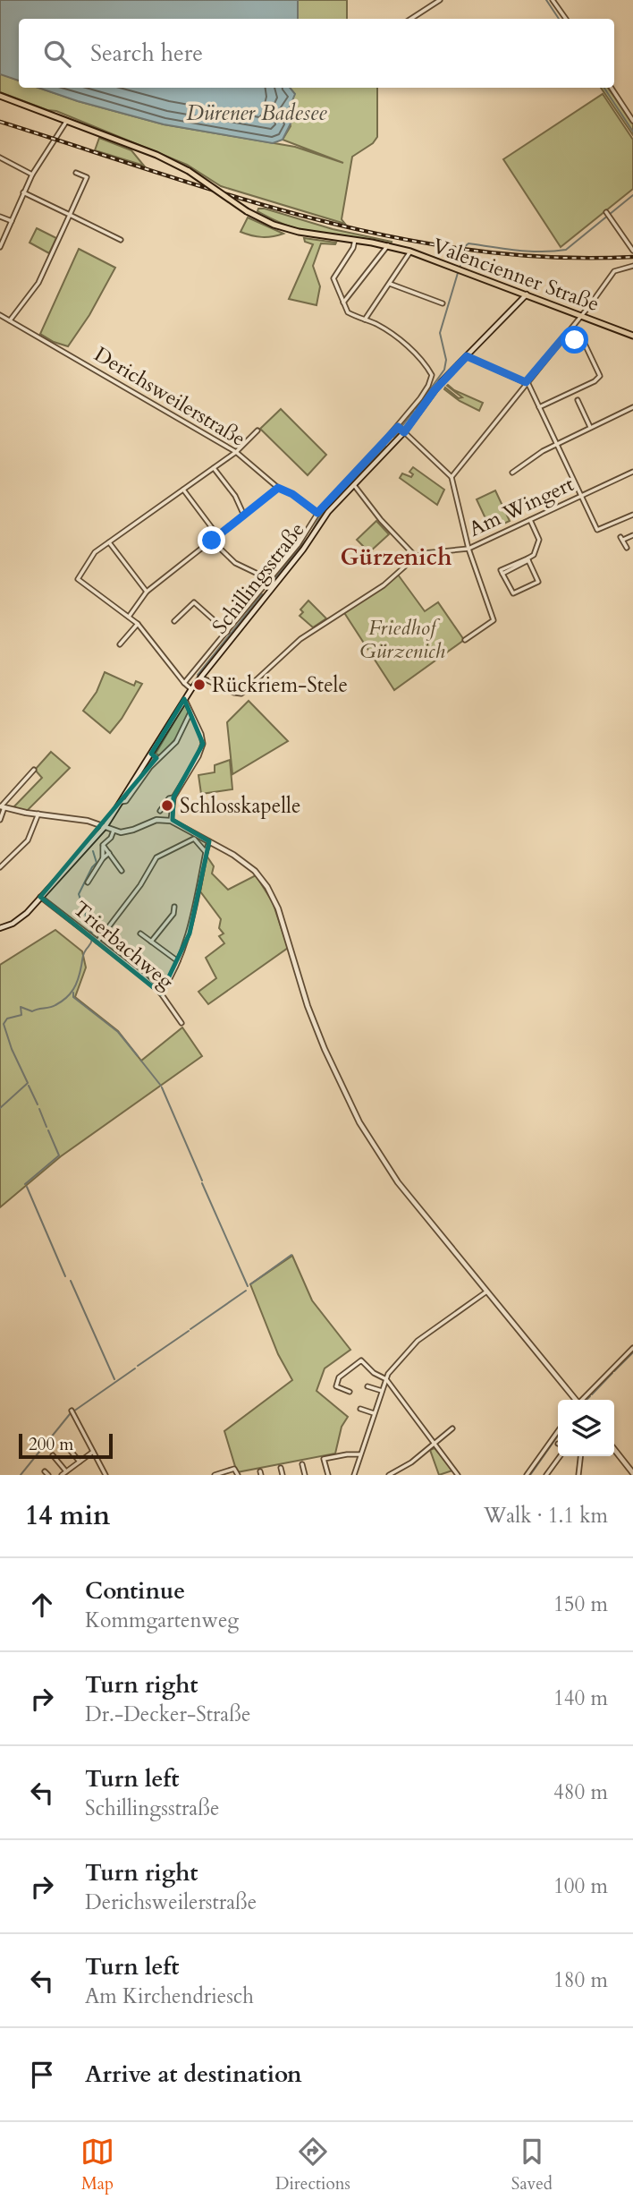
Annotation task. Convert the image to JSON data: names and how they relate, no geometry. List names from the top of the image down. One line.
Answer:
{"streets":{"main road":["Valencienner Straße"],"street":["Derichsweilerstraße","Am Wingert","Schillingsstraße","Trierbachweg"]},"crossings":[["Valencienner Straße","Schillingsstraße"],["Derichsweilerstraße","Schillingsstraße"],["Schillingsstraße","Trierbachweg"]],"districts":["Gürzenich"],"water":["Dürener Badesee"],"parks":["Friedhof Gürzenich"],"places":["Rückriem-Stele","Schlosskapelle"],"scale_bar":"200 m","page":{"search":"Search here","scale":"200 m","heading":["14 min","Walk · 1.1 km"],"list":[["Continue","Kommgartenweg","150 m"],["Turn right","Dr.-Decker-Straße","140 m"],["Turn left","Schillingsstraße","480 m"],["Turn right","Derichsweilerstraße","100 m"],["Turn left","Am Kirchendriesch","180 m"],"Arrive at destination"],"nav":["Map","Directions","Saved"]}}
